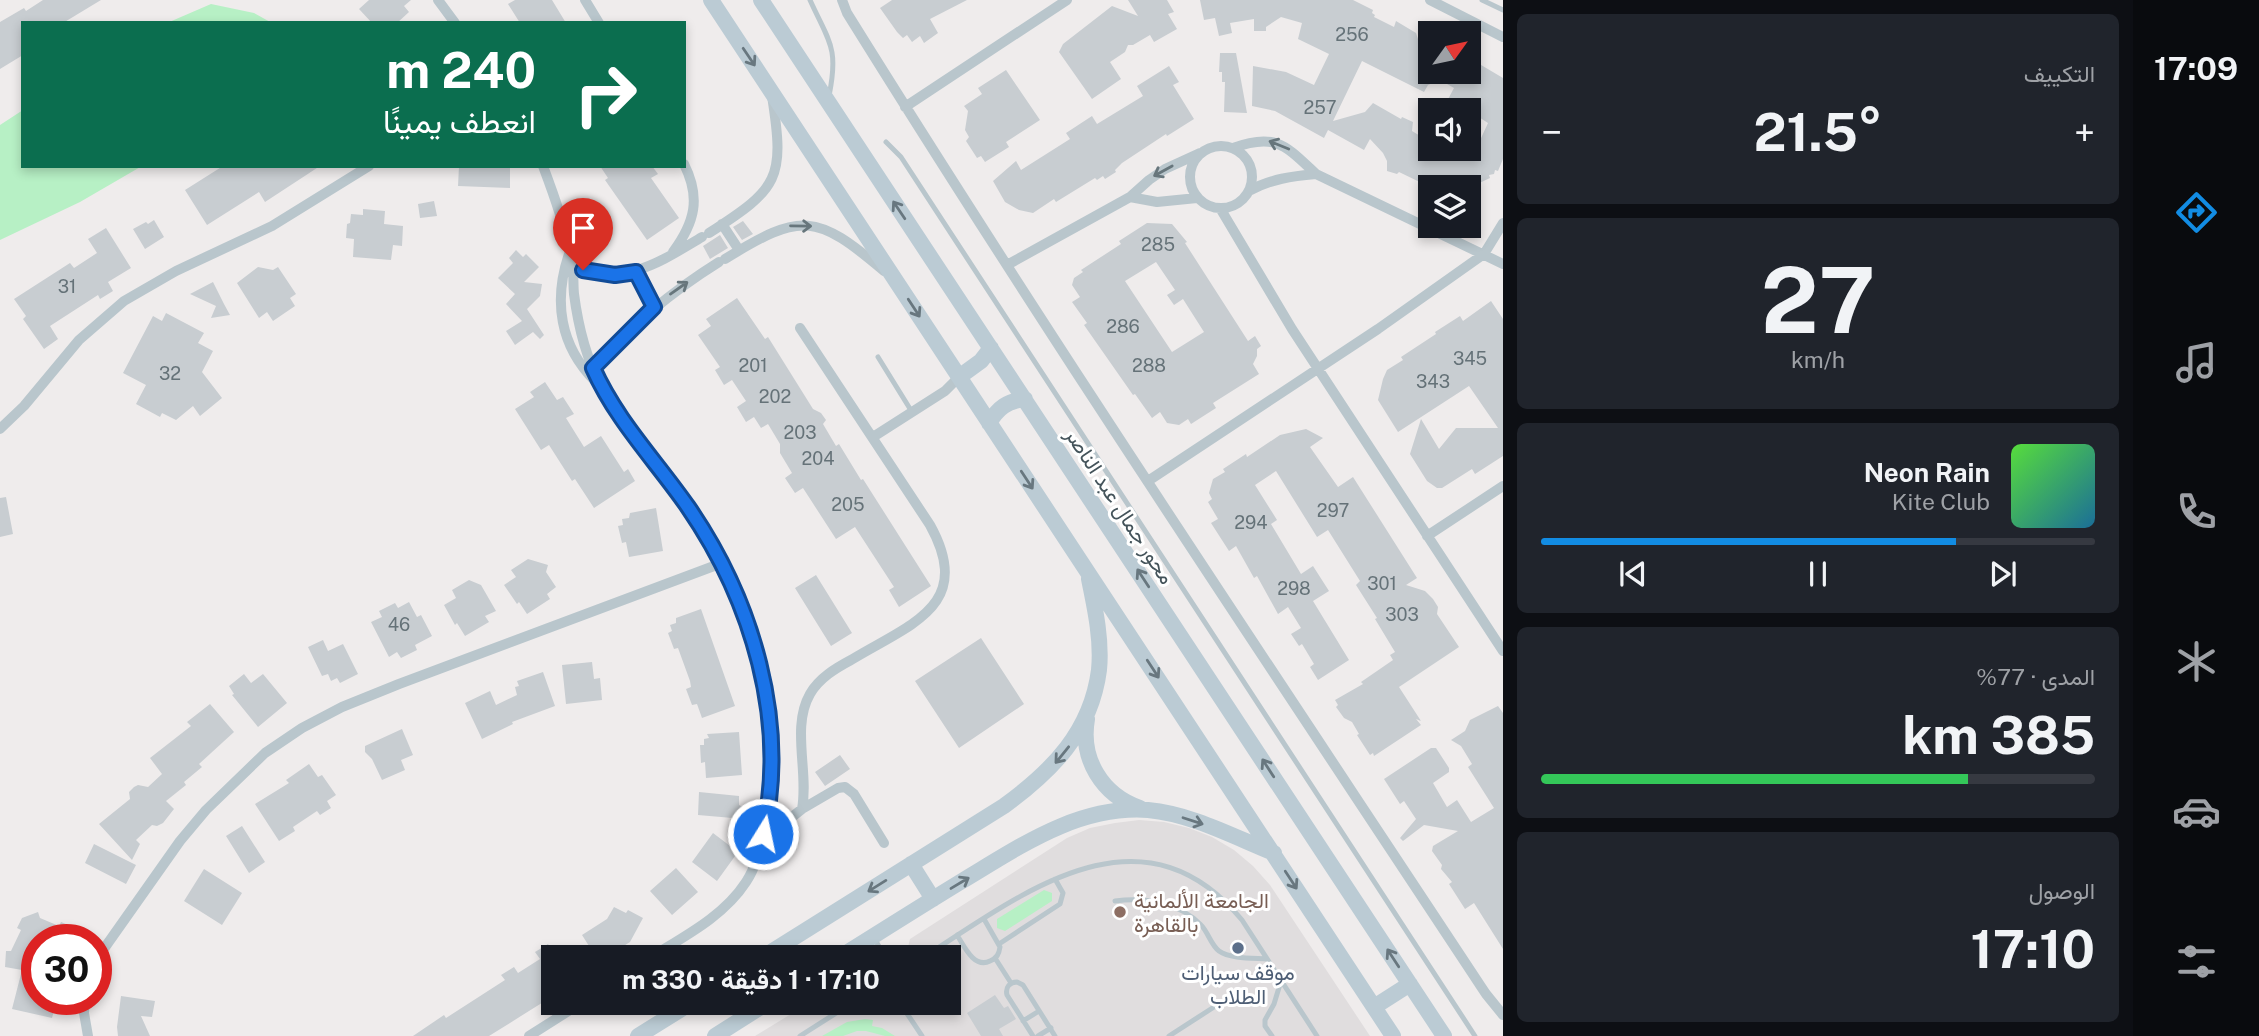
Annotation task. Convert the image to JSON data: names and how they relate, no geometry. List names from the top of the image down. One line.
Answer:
{"streets":{"main road":["محور جمال عبد الناصر"]},"places":["الجامعة الألمانية بالقاهرة","موقف سيارات الطلاب"],"house_numbers":["256","257","285","31","286","345","201","288","32","343","202","203","204","205","297","294","301","298","303","46"],"north":"top right","page":{"tabs":"17:09","tile":["التكييف",["27","km/h"],["المدى · 77%","385 km"],["الوصول","17:10"]],"turn":["240 m","انعطف يمينًا"],"heat":["−","21.5°","+"],"song":["Neon Rain","Kite Club"],"limit":"30","trip":"17:10 · 1 دقيقة · 330 m"}}
